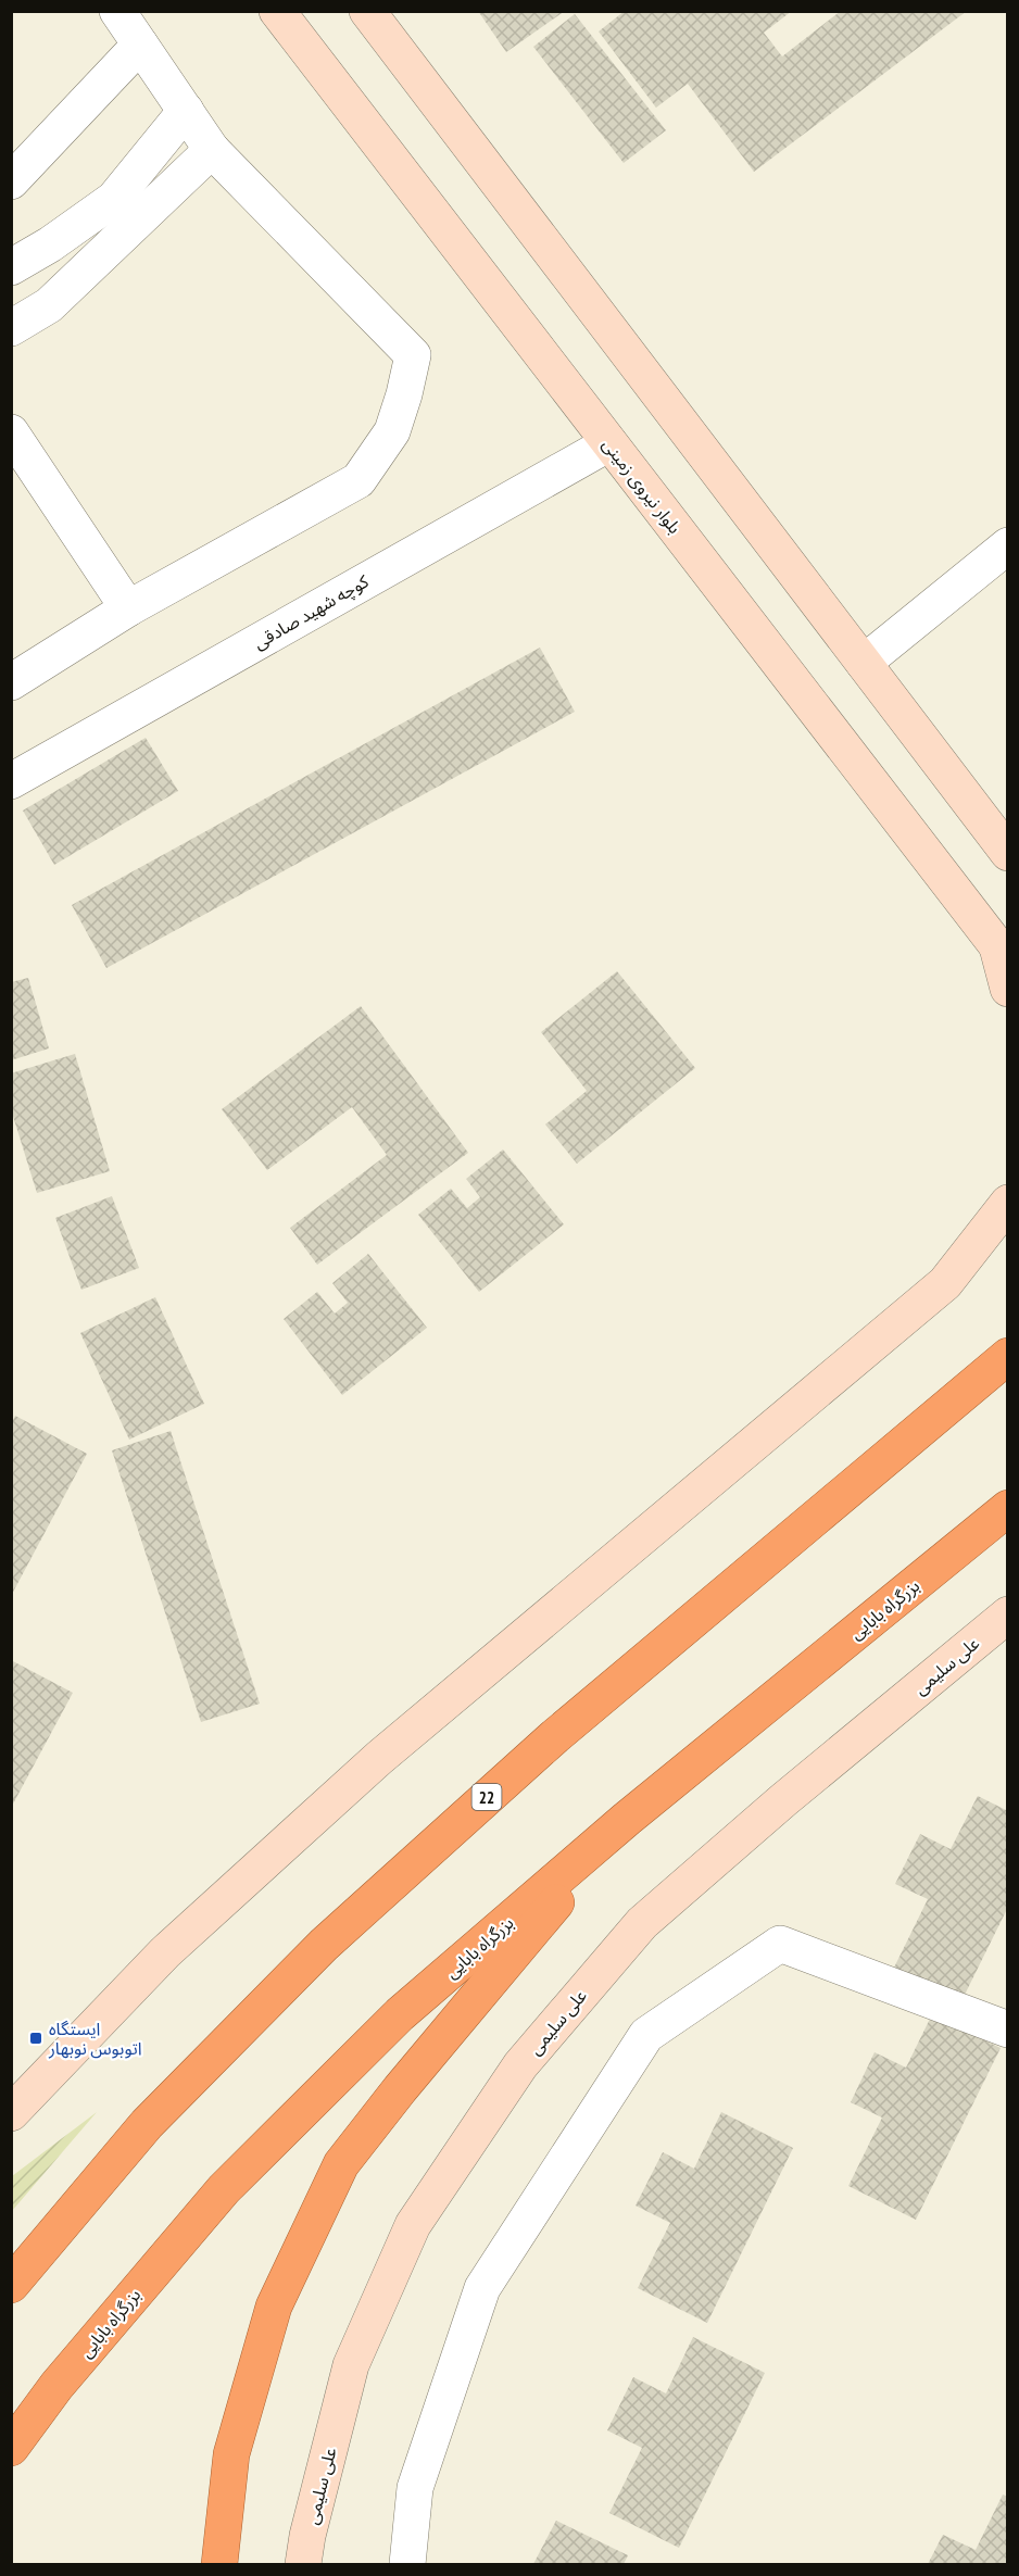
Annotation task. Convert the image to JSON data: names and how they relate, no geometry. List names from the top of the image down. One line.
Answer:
{"streets":{"highway":["بزرگراه بابایی","22"],"main road":["بلوار نیروی زمینی","علی سلیمی"],"street":["کوچه شهید صادقی"]},"crossings":[["بلوار نیروی زمینی","کوچه شهید صادقی"]],"places":{"transit":["ایستگاه اتوبوس نوبهار"]}}
